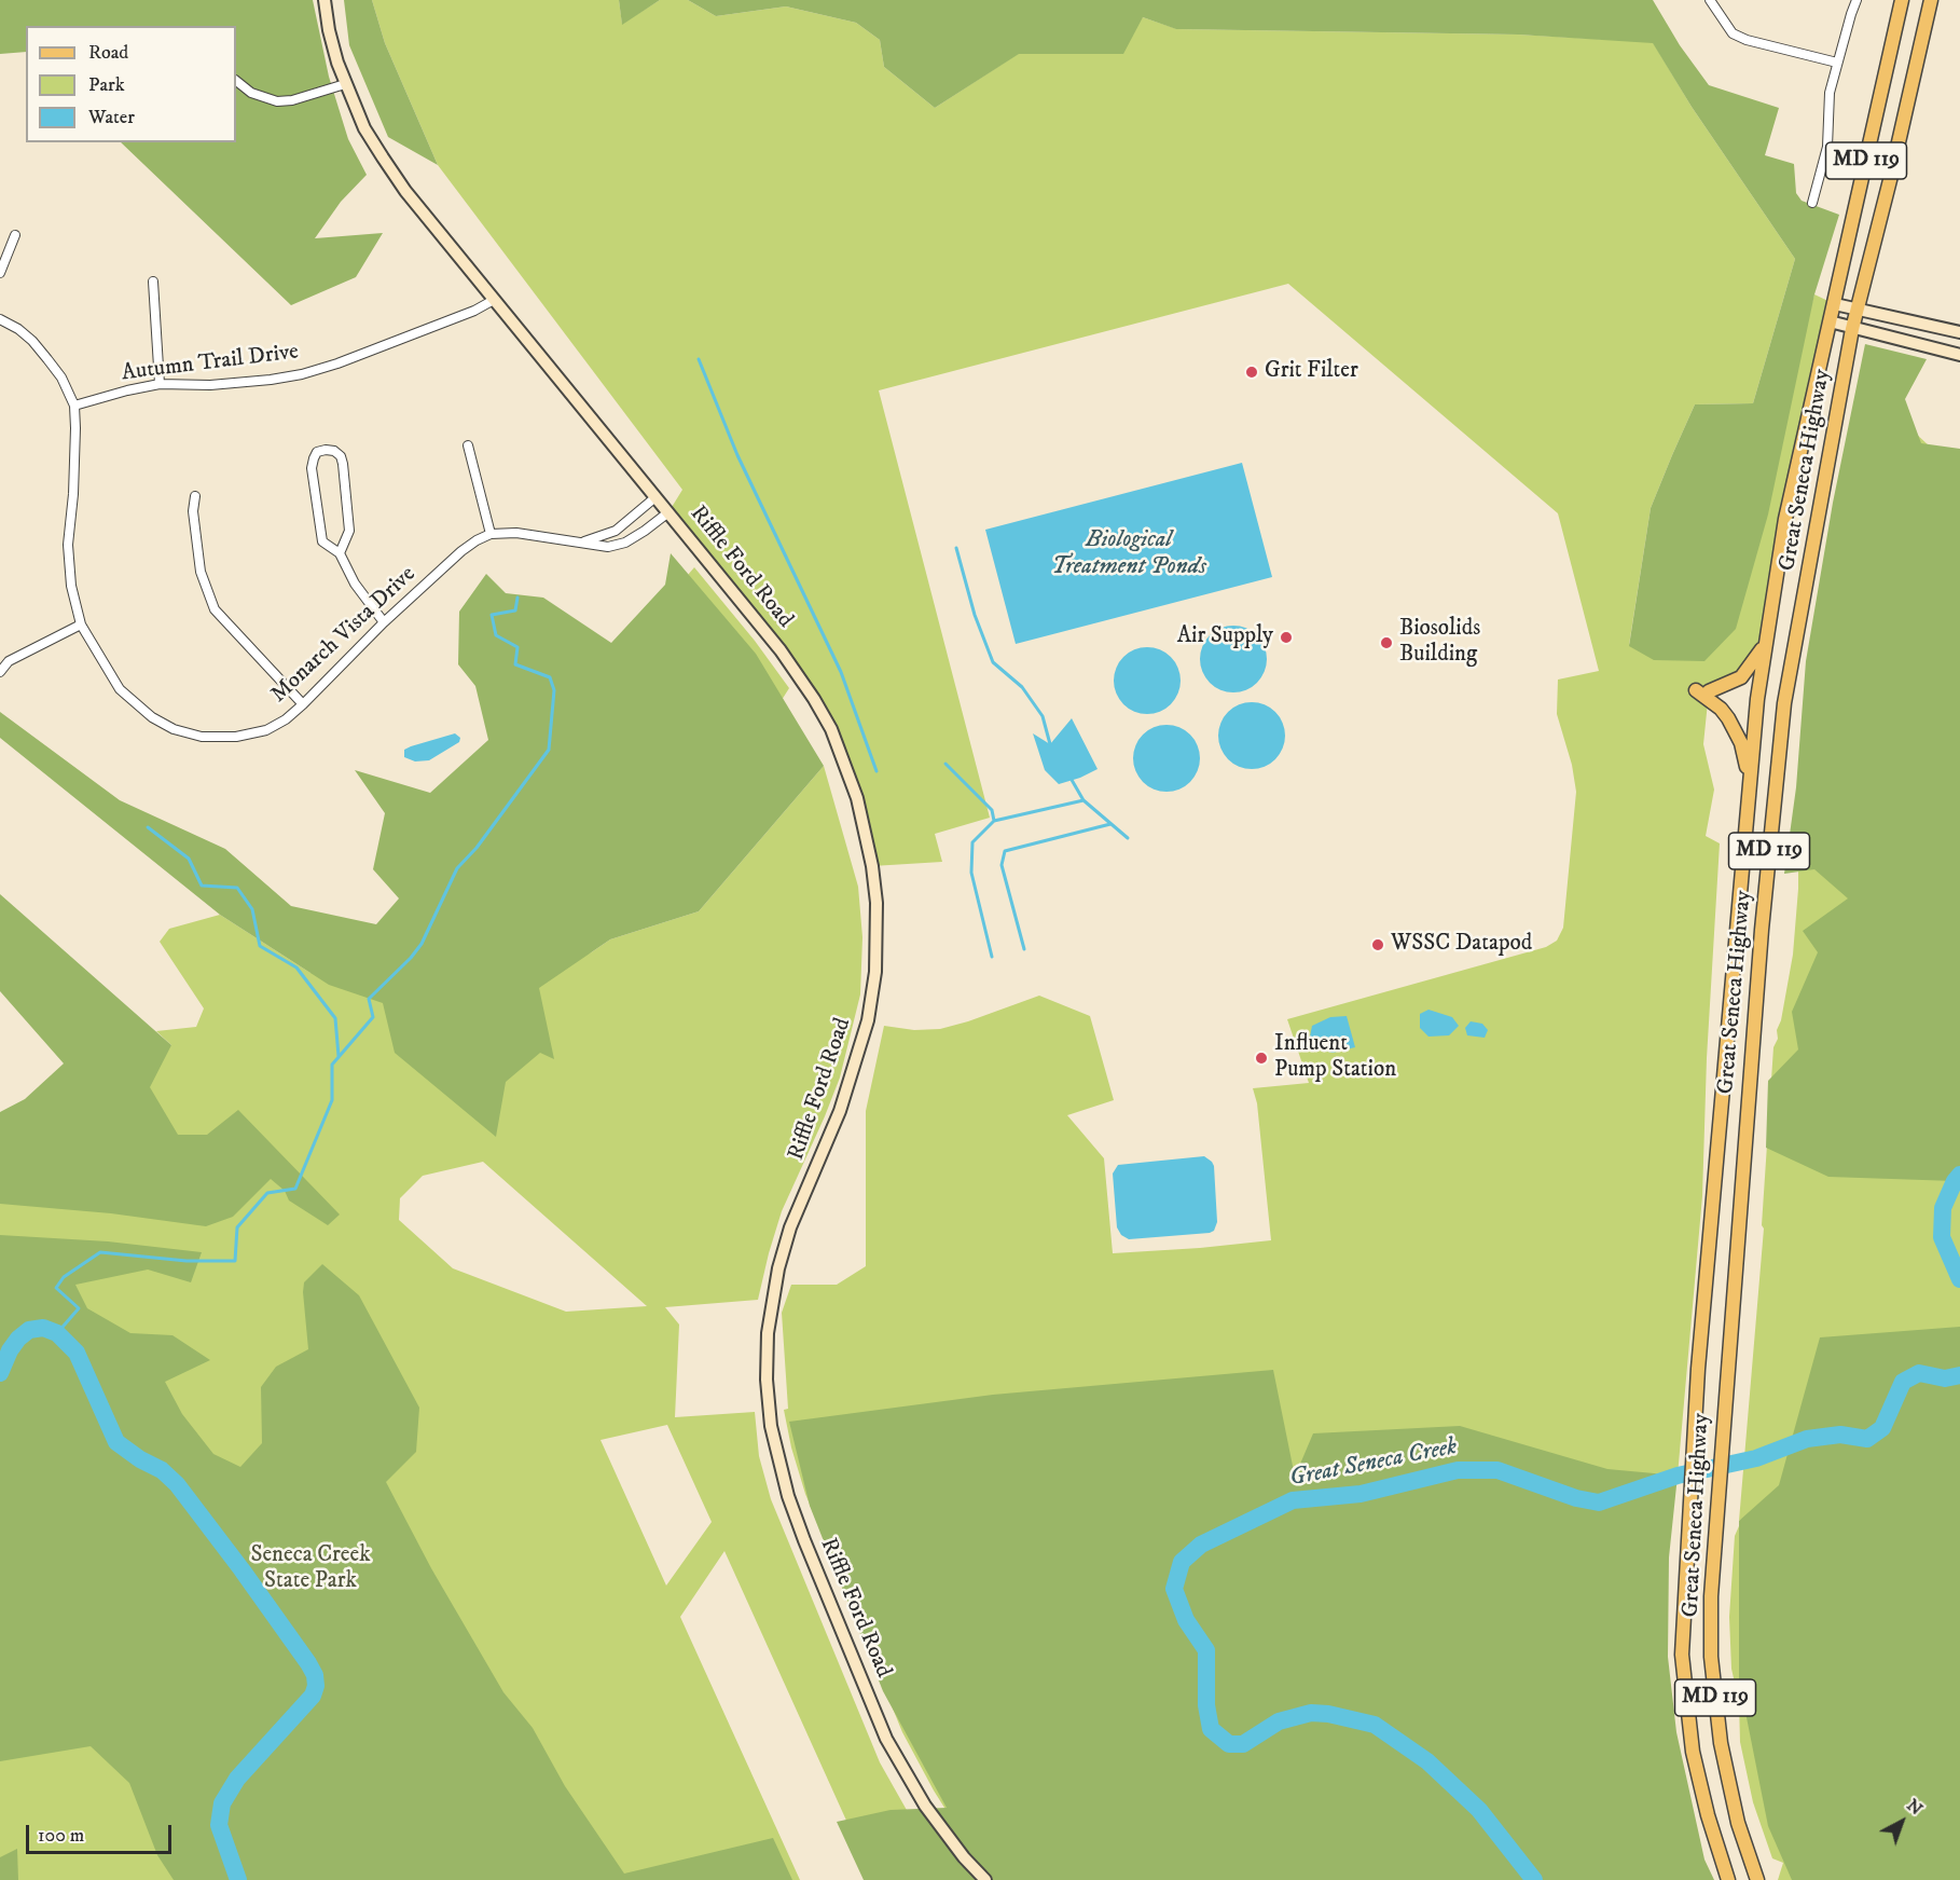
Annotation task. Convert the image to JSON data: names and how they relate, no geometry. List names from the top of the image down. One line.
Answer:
{"streets":{"main road":["MD 119","Great Seneca Highway"],"street":["Autumn Trail Drive","Riffle Ford Road","Monarch Vista Drive"]},"crossings":[["Autumn Trail Drive","Riffle Ford Road"],["Autumn Trail Drive","Monarch Vista Drive"]],"water":["Biological Treatment Ponds","Great Seneca Creek"],"parks":["Seneca Creek State Park"],"places":["Grit Filter","Air Supply","Biosolids Building","WSSC Datapod","Influent Pump Station"],"legend":["Road","Park","Water"],"scale_bar":"100 m","north":"top right"}
